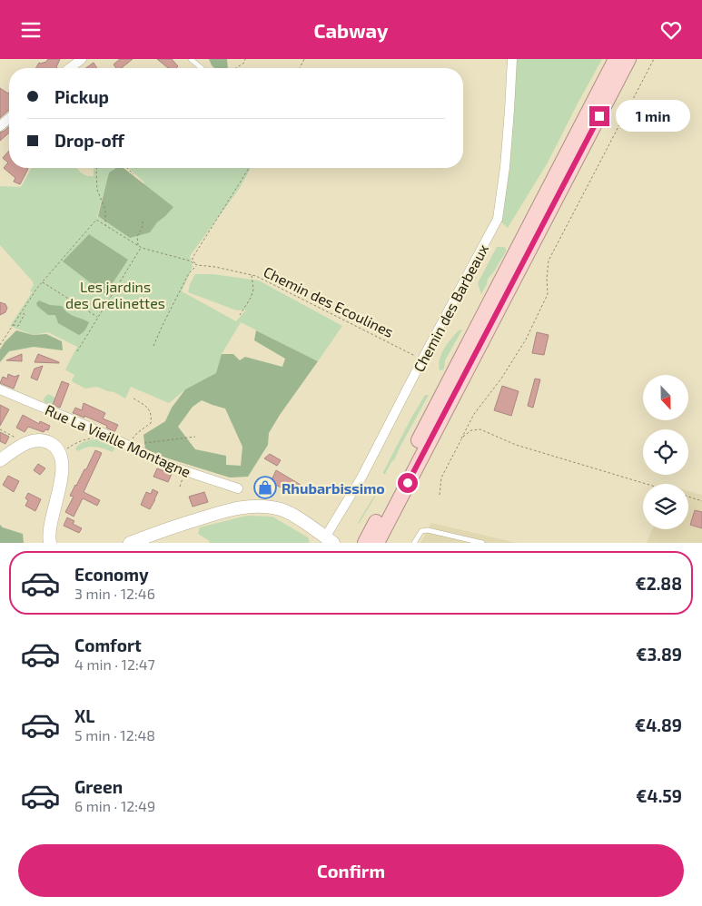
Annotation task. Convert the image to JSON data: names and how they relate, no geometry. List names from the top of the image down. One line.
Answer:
{"streets":{"street":["Chemin des Barbeaux","Rue La Vieille Montagne"],"path":["Chemin des Ecoulines"]},"crossings":[["Chemin des Ecoulines","Chemin des Barbeaux"]],"parks":["Les jardins des Grelinettes"],"places":{"shop":["Rhubarbissimo"]},"north":"bottom","page":{"header":"Cabway","banner":["Pickup","Drop-off"],"bubble":"1 min","list":[{"name":"Economy","note":"3 min · 12:46","value":"€2.88"},{"name":"Comfort","note":"4 min · 12:47","value":"€3.89"},{"name":"XL","note":"5 min · 12:48","value":"€4.89"},{"name":"Green","note":"6 min · 12:49","value":"€4.59"}],"buttons":"Confirm"}}
